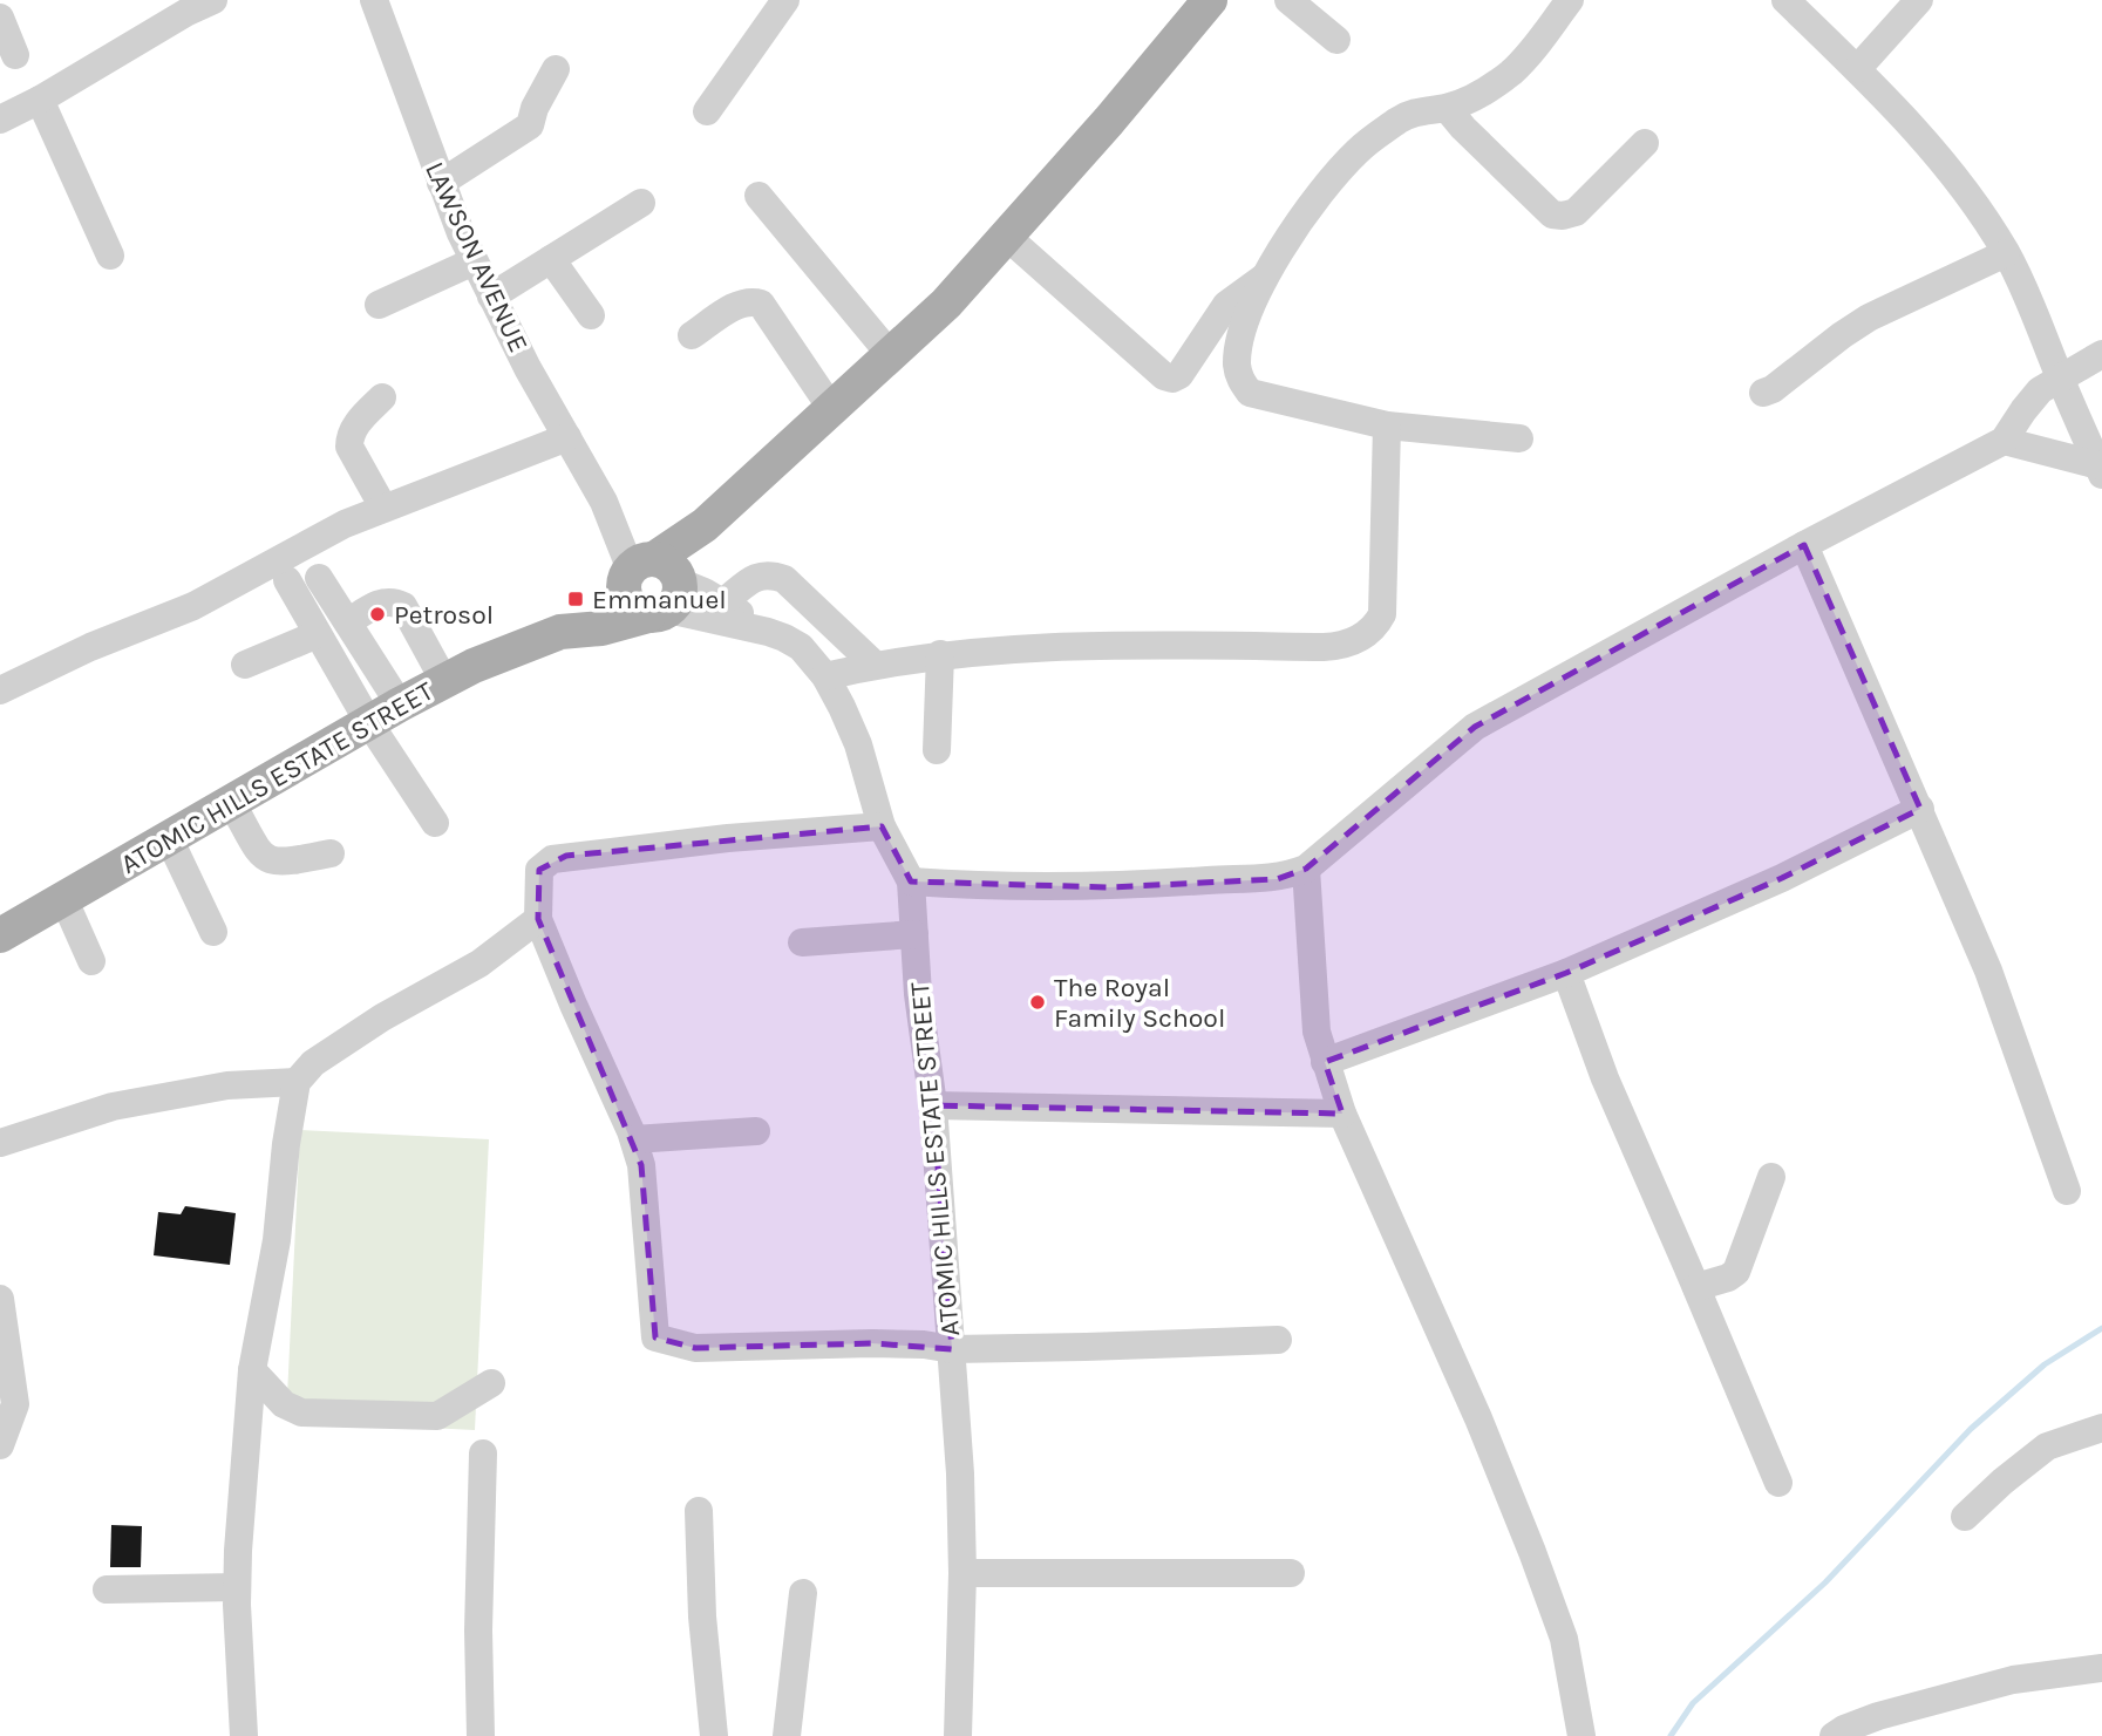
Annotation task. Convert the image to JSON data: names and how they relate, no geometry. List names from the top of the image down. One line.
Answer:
{"streets":{"main road":["ATOMIC HILLS ESTATE STREET"],"street":["LAWSON AVENUE"]},"crossings":[["LAWSON AVENUE","ATOMIC HILLS ESTATE STREET"]],"places":{"transit":["Emmanuel"],"other":["Petrosol","The Royal Family School"]}}
